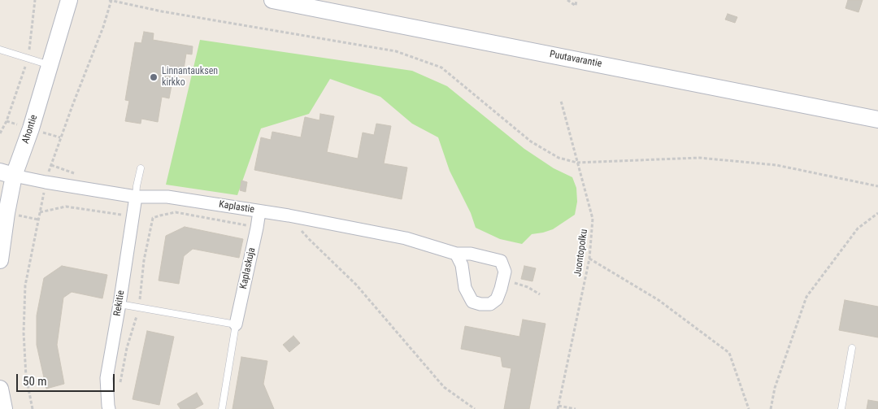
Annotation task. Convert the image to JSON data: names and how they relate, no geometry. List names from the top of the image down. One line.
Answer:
{"streets":{"main road":["Puutavarantie","Ahontie"],"street":["Kaplastie","Kaplaskuja","Rekitie"],"path":["Juontopolku"]},"crossings":[["Ahontie","Kaplastie"],["Kaplastie","Kaplaskuja"],["Kaplastie","Rekitie"]],"places":["Linnantauksen kirkko"],"scale_bar":"50 m"}
